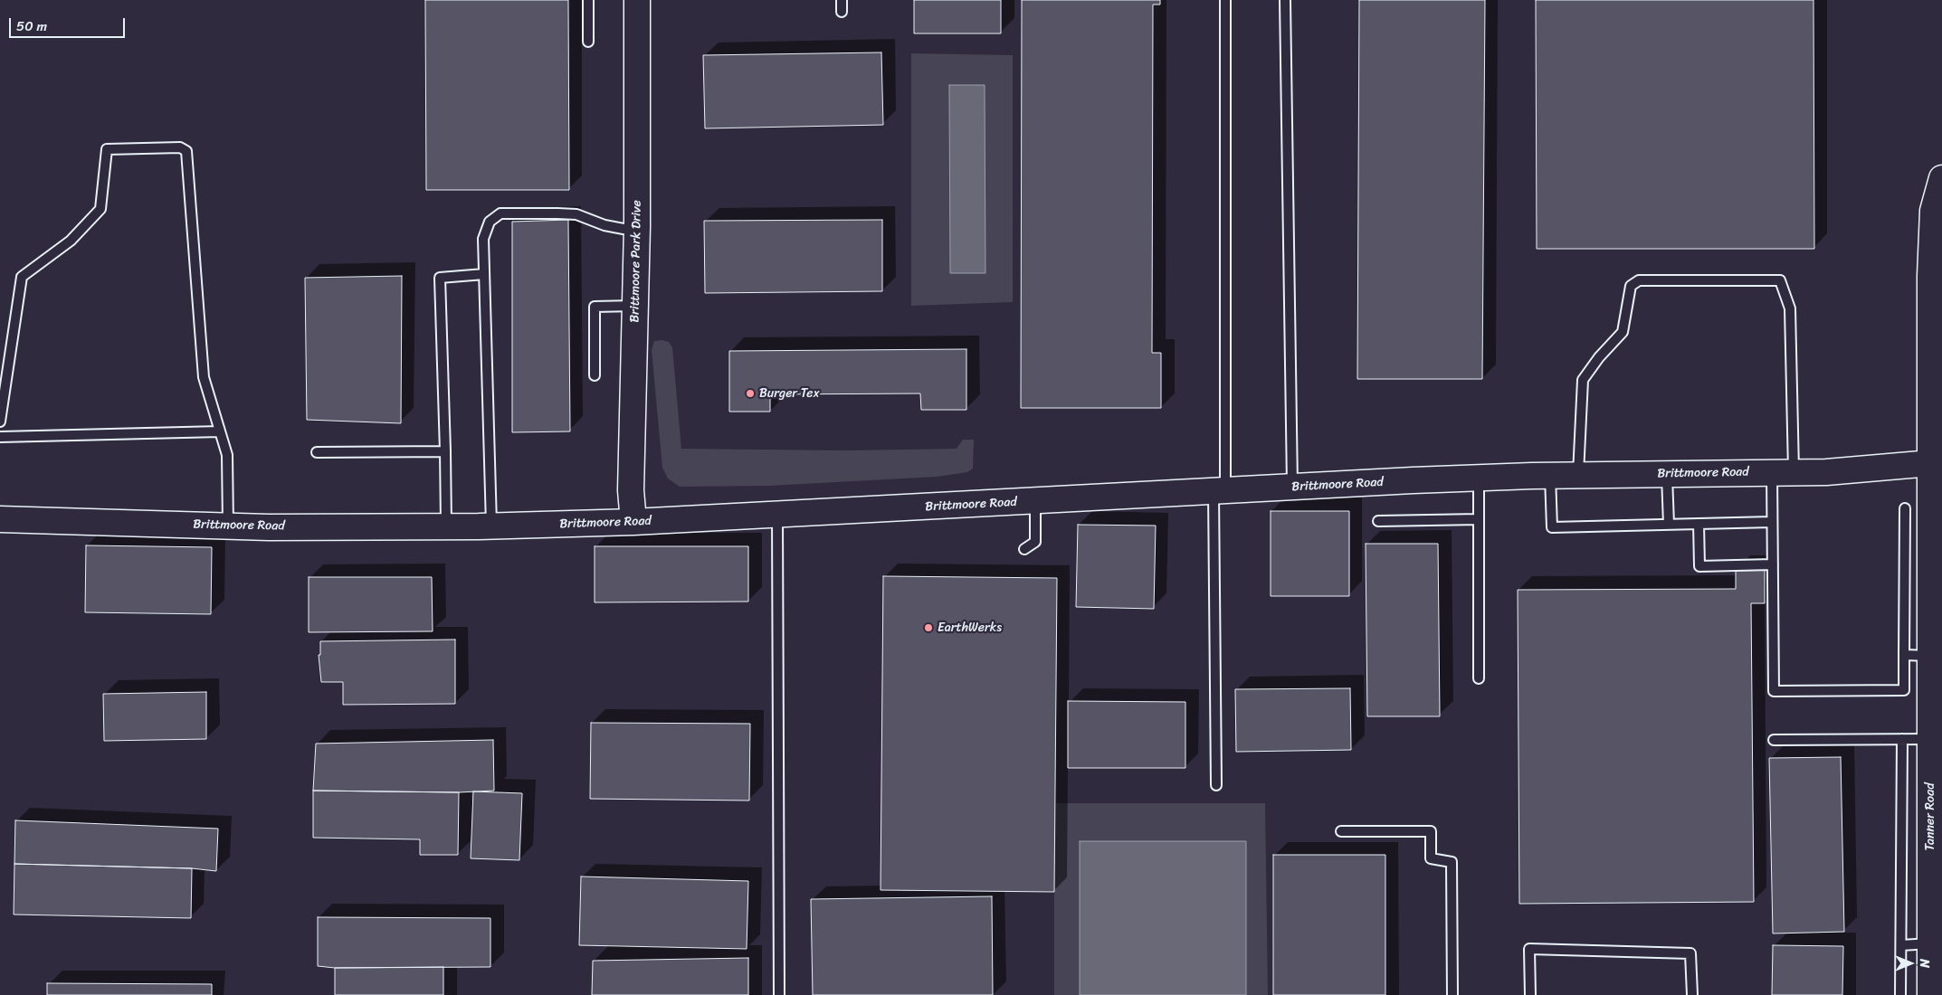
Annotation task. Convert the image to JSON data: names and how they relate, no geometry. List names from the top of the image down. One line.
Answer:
{"streets":{"main road":["Brittmoore Park Drive","Brittmoore Road","Tanner Road"]},"crossings":[["Brittmoore Park Drive","Brittmoore Road"],["Brittmoore Road","Tanner Road"]],"places":["Burger Tex","EarthWerks"],"scale_bar":"50 m","north":"right"}
